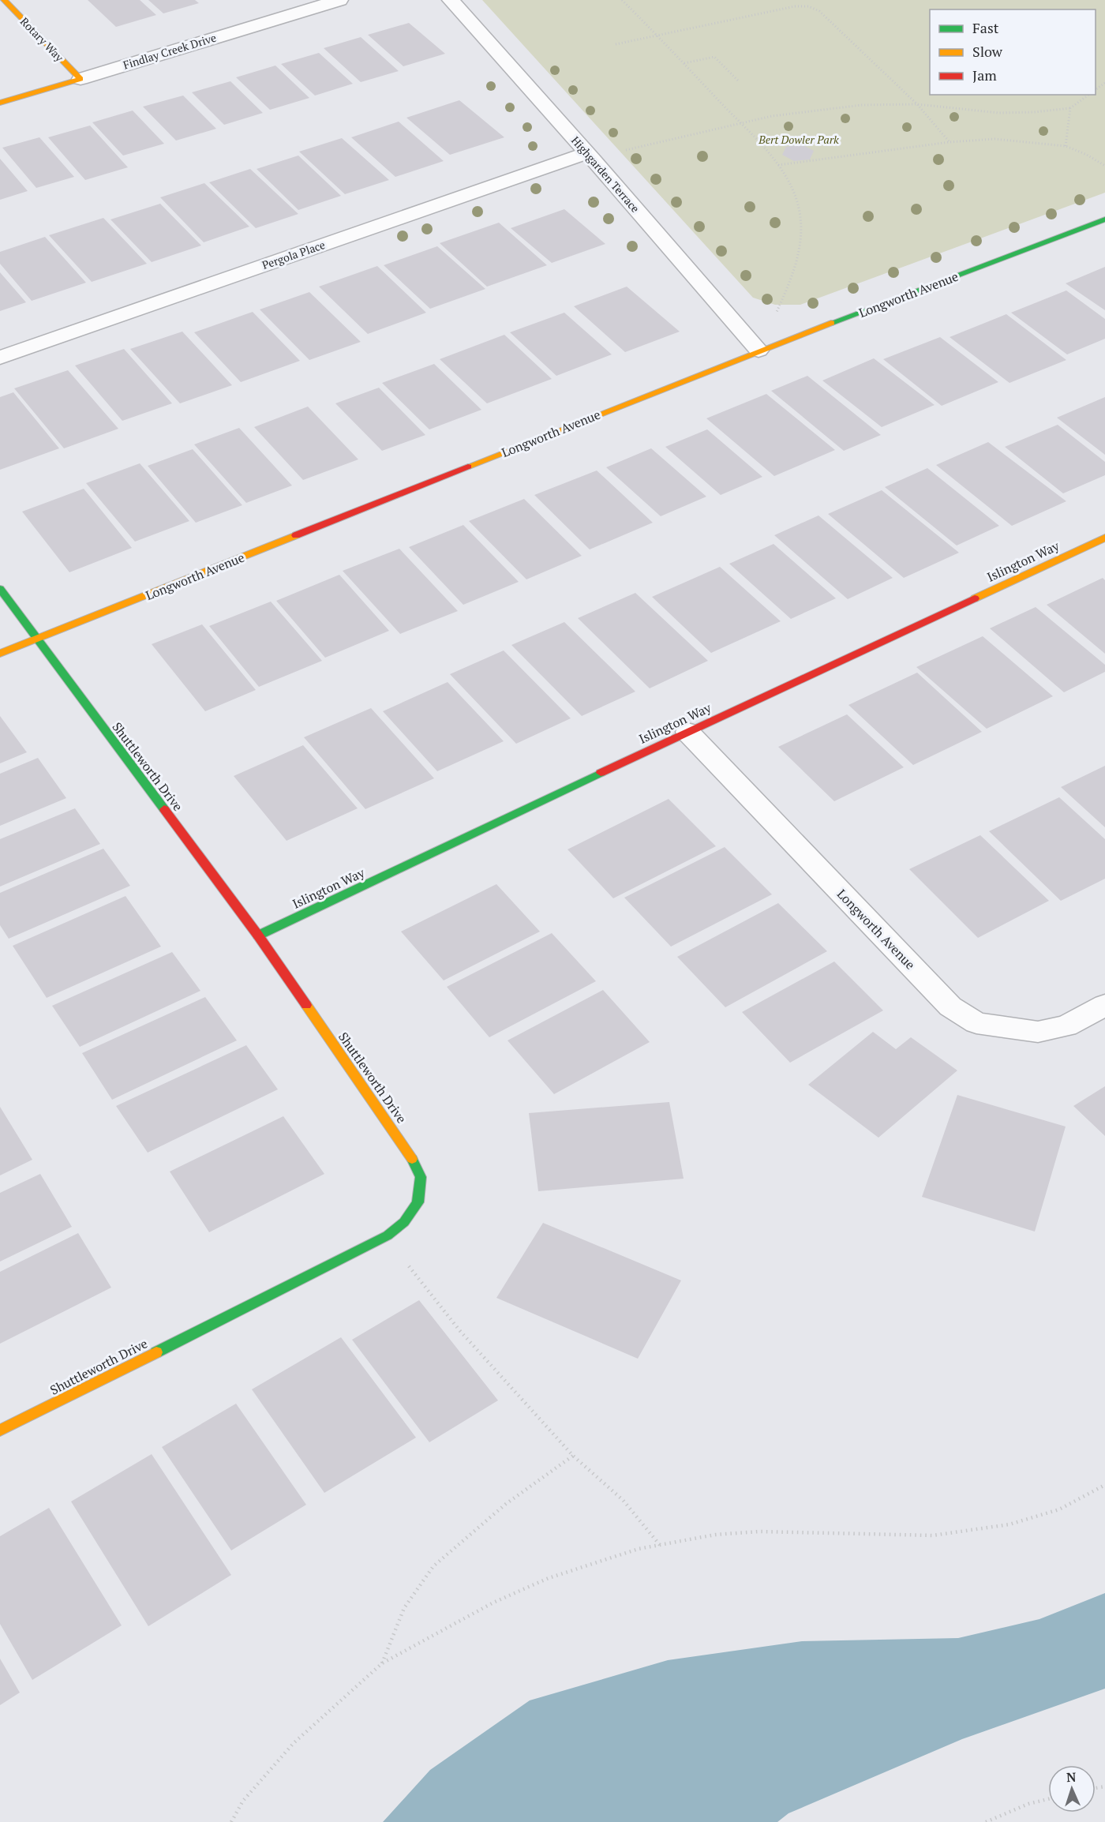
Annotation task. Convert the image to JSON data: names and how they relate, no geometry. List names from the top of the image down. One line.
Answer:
{"streets":{"street":["Rotary Way","Findlay Creek Drive","Highgarden Terrace","Pergola Place","Longworth Avenue","Islington Way","Shuttleworth Drive"]},"crossings":[["Rotary Way","Findlay Creek Drive"],["Highgarden Terrace","Pergola Place"],["Highgarden Terrace","Longworth Avenue"],["Longworth Avenue","Islington Way"],["Longworth Avenue","Shuttleworth Drive"],["Islington Way","Shuttleworth Drive"]],"parks":["Bert Dowler Park"],"legend":["Fast","Slow","Jam"],"north":"top"}
